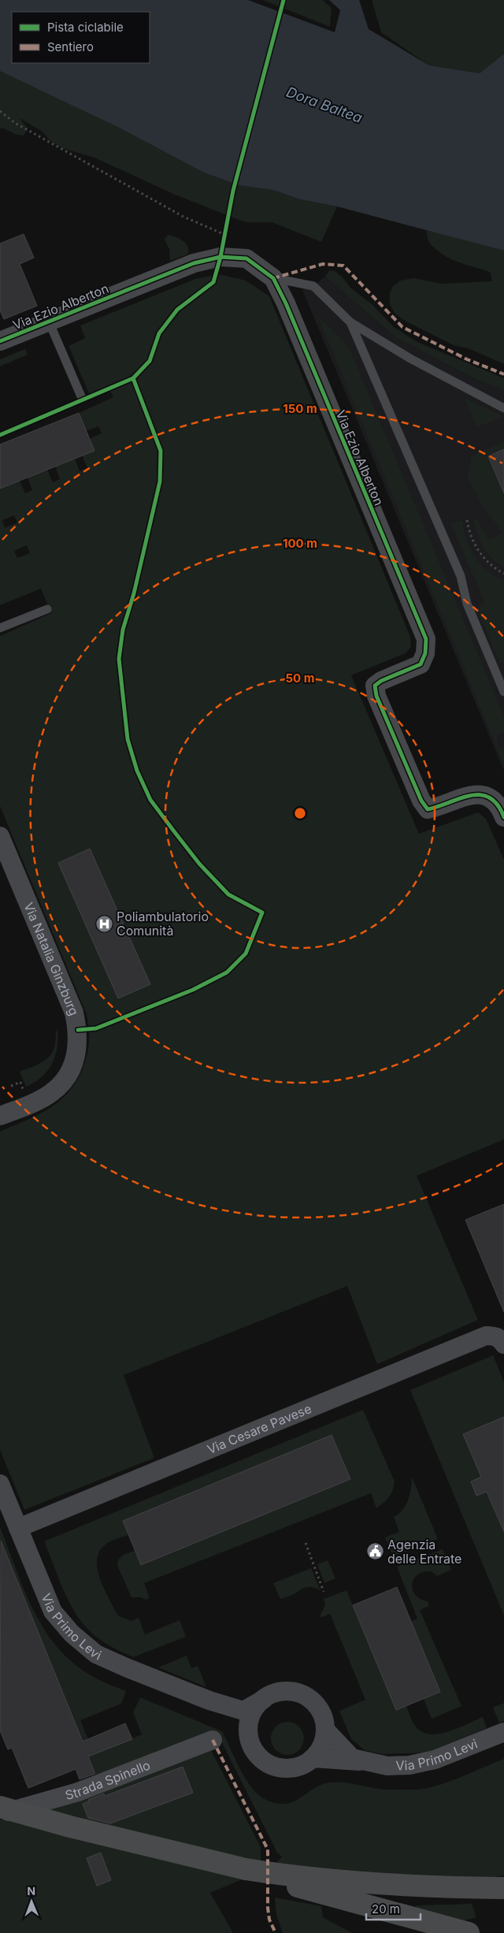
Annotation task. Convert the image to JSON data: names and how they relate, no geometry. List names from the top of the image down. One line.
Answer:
{"streets":{"street":["Via Ezio Alberton","Via Natalia Ginzburg","Via Cesare Pavese","Via Primo Levi","Strada Spinello"]},"crossings":[["Via Cesare Pavese","Via Primo Levi"]],"water":["Dora Baltea"],"places":{"hospital":["Poliambulatorio Comunità"],"public building":["Agenzia delle Entrate"]},"legend":["Pista ciclabile","Sentiero"],"scale_bar":"20 m","north":"top","rings":["150 m","100 m","50 m"]}
